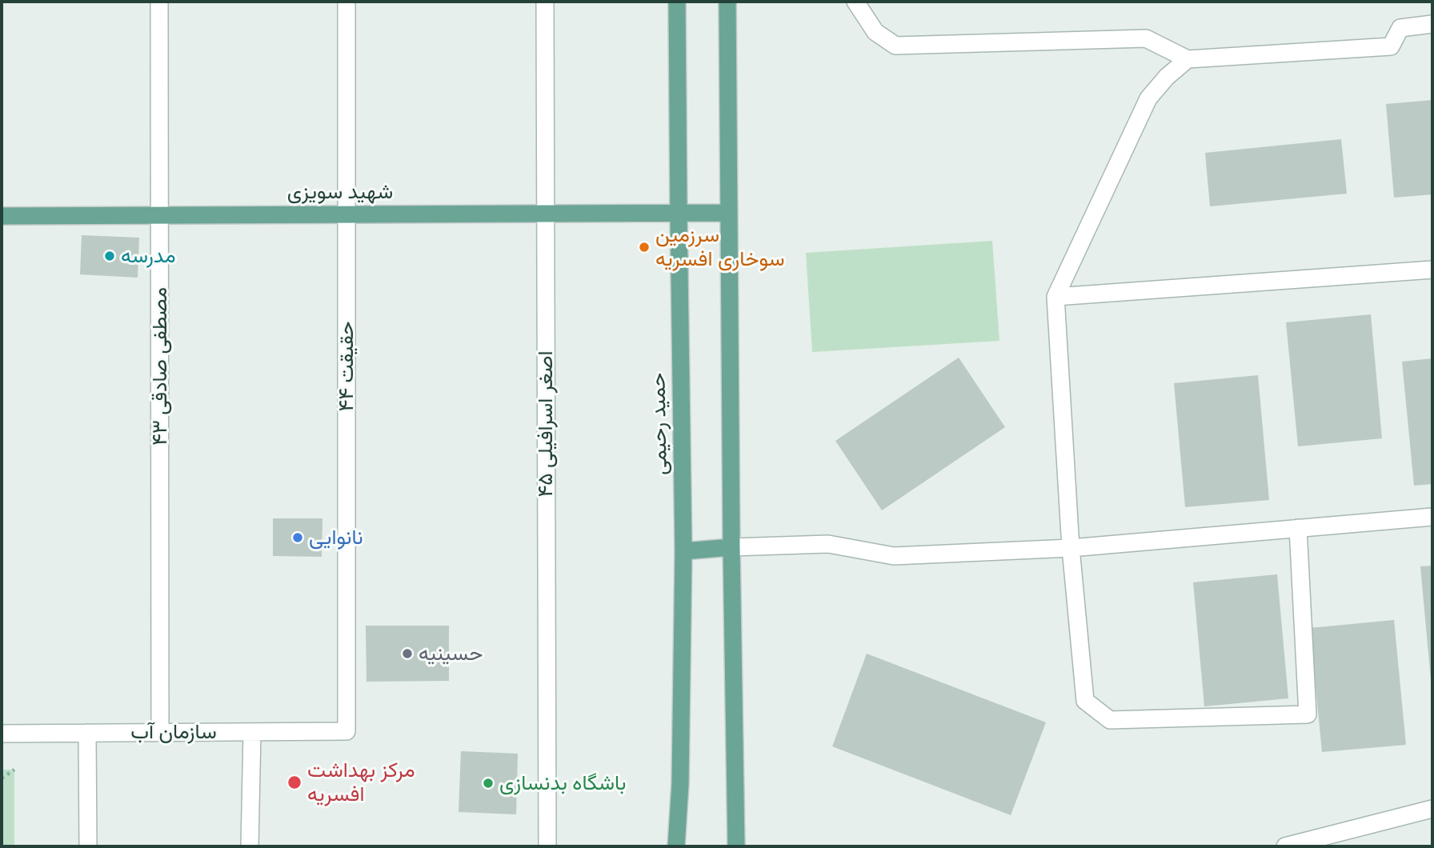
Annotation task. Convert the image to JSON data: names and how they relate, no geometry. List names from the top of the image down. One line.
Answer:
{"streets":{"main road":["شهید سویزی","حمید رحیمی"],"street":["مصطفی صادقی ۴۳","حقیقت ۴۴","اصغر اسرافیلی ۴۵","سازمان آب"]},"crossings":[["شهید سویزی","مصطفی صادقی ۴۳"],["شهید سویزی","حقیقت ۴۴"],["شهید سویزی","اصغر اسرافیلی ۴۵"],["شهید سویزی","حمید رحیمی"],["مصطفی صادقی ۴۳","سازمان آب"],["حقیقت ۴۴","سازمان آب"]],"places":["سرزمین سوخاری افسریه","مدرسه","نانوایی","حسینیه","مرکز بهداشت افسریه","باشگاه بدنسازی"]}
